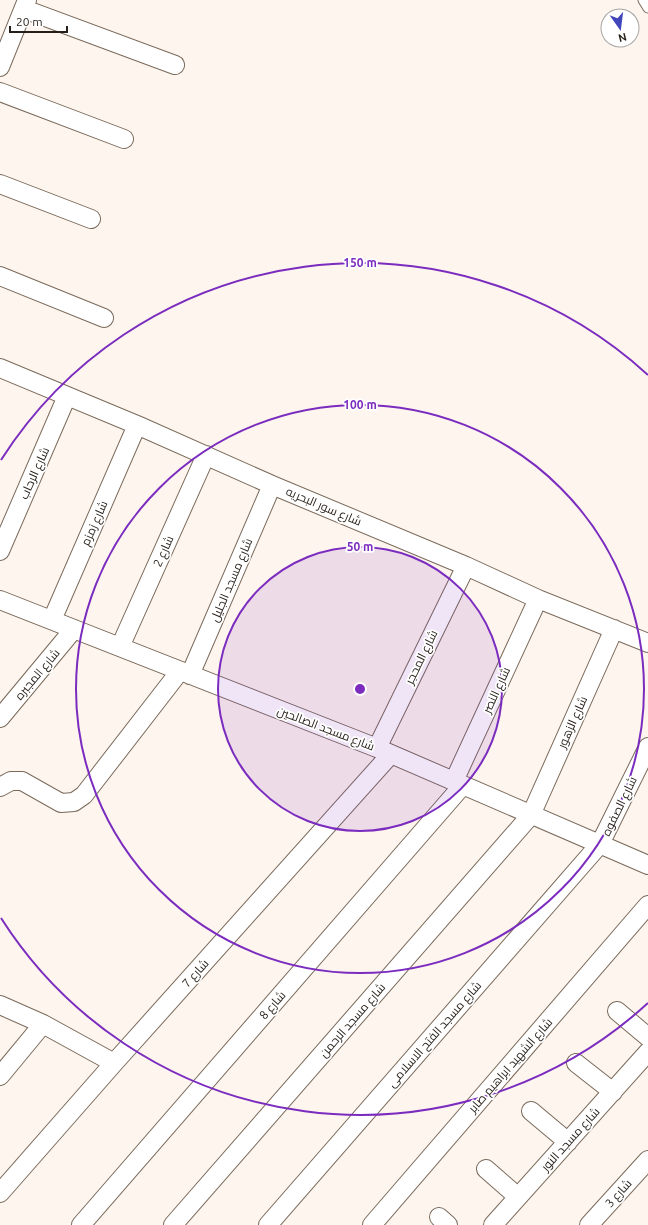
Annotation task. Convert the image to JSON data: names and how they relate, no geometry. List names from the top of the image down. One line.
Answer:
{"streets":{"street":["شارع الرحاب","شارع سور البحريه","شارع زمزم","شارع 2","شارع مسجد الجليل","شارع المحجر","شارع المجبره","شارع النصر","شارع الزهور","شارع مسجد الصالحين","شارع الصفوه","شارع 7","شارع 8","شارع مسجد الرحمن","شارع مسجد الفتح الاسلامى","شارع الشهيد ابراهيم صابر","شارع مسجد النور","شارع 3"]},"crossings":[["شارع الرحاب","شارع سور البحريه"],["شارع سور البحريه","شارع زمزم"],["شارع سور البحريه","شارع 2"],["شارع سور البحريه","شارع مسجد الجليل"],["شارع سور البحريه","شارع المحجر"],["شارع سور البحريه","شارع النصر"],["شارع سور البحريه","شارع الزهور"],["شارع زمزم","شارع مسجد الصالحين"],["شارع 2","شارع مسجد الصالحين"],["شارع مسجد الجليل","شارع مسجد الصالحين"],["شارع المحجر","شارع مسجد الصالحين"],["شارع المحجر","شارع 7"],["شارع المجبره","شارع مسجد الصالحين"],["شارع النصر","شارع مسجد الصالحين"],["شارع النصر","شارع 8"],["شارع الزهور","شارع مسجد الصالحين"],["شارع الزهور","شارع مسجد الرحمن"],["شارع مسجد الصالحين","شارع الصفوه"],["شارع مسجد الصالحين","شارع 7"],["شارع مسجد الصالحين","شارع 8"],["شارع مسجد الصالحين","شارع مسجد الرحمن"],["شارع مسجد الصالحين","شارع مسجد الفتح الاسلامى"],["شارع الصفوه","شارع مسجد الفتح الاسلامى"]],"scale_bar":"20 m","north":"bottom","rings":["150 m","100 m","50 m"]}
